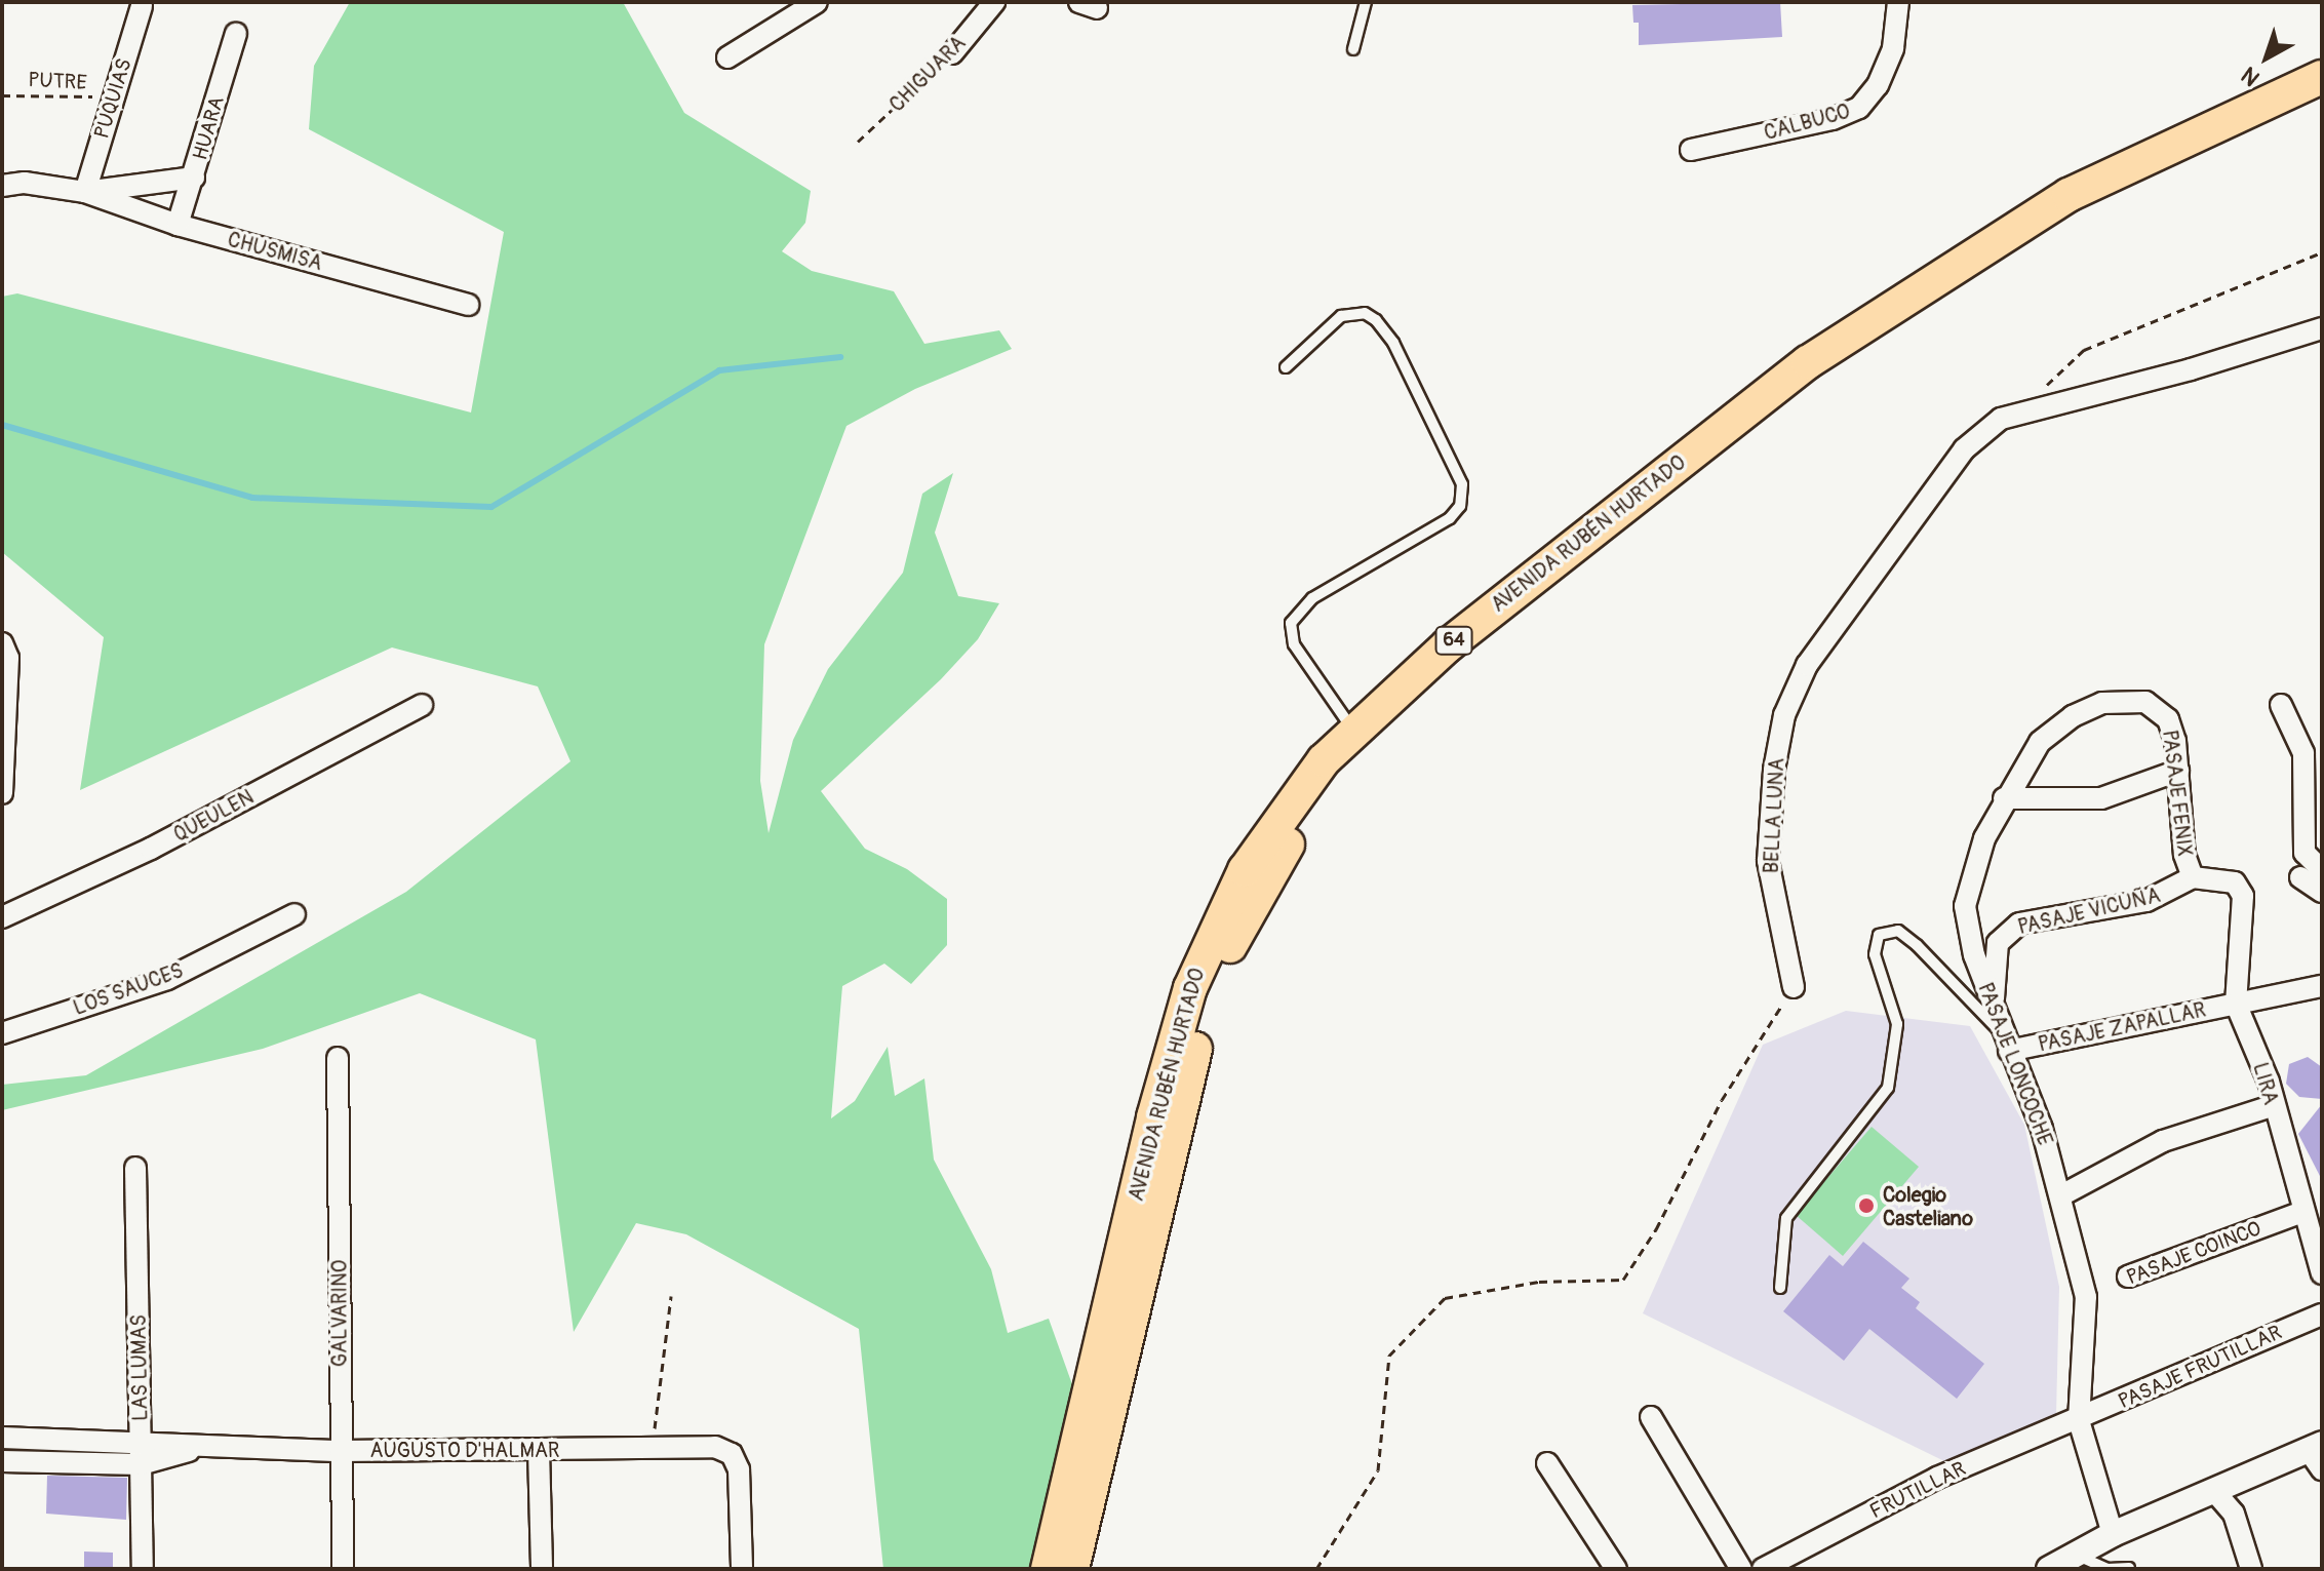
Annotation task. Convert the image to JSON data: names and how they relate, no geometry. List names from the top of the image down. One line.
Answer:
{"streets":{"highway":["AVENIDA RUBÉN HURTADO","64"],"street":["CHIGUARA","PUQUIAS","CALBUCO","HUARA","CHUSMISA","PASAJE FENIX","QUEULEN","BELLA LUNA","PASAJE VICUÑA","LOS SAUCES","PASAJE ZAPALLAR","PASAJE LONCOCHE","LIRA","PASAJE COINCO","GALVARINO","PASAJE FRUTILLAR","LAS LUMAS","AUGUSTO D'HALMAR","FRUTILLAR"],"path":["PUTRE"]},"crossings":[["PUTRE","PUQUIAS"],["PUQUIAS","CHUSMISA"],["HUARA","CHUSMISA"],["PASAJE FENIX","PASAJE VICUÑA"],["PASAJE FENIX","PASAJE LONCOCHE"],["PASAJE FENIX","LIRA"],["PASAJE VICUÑA","PASAJE LONCOCHE"],["PASAJE VICUÑA","LIRA"],["PASAJE ZAPALLAR","PASAJE LONCOCHE"],["PASAJE ZAPALLAR","LIRA"],["PASAJE LONCOCHE","PASAJE FRUTILLAR"],["PASAJE LONCOCHE","FRUTILLAR"],["LIRA","PASAJE COINCO"],["GALVARINO","AUGUSTO D'HALMAR"],["PASAJE FRUTILLAR","FRUTILLAR"],["LAS LUMAS","AUGUSTO D'HALMAR"]],"places":["Colegio Casteliano"],"north":"bottom left"}
